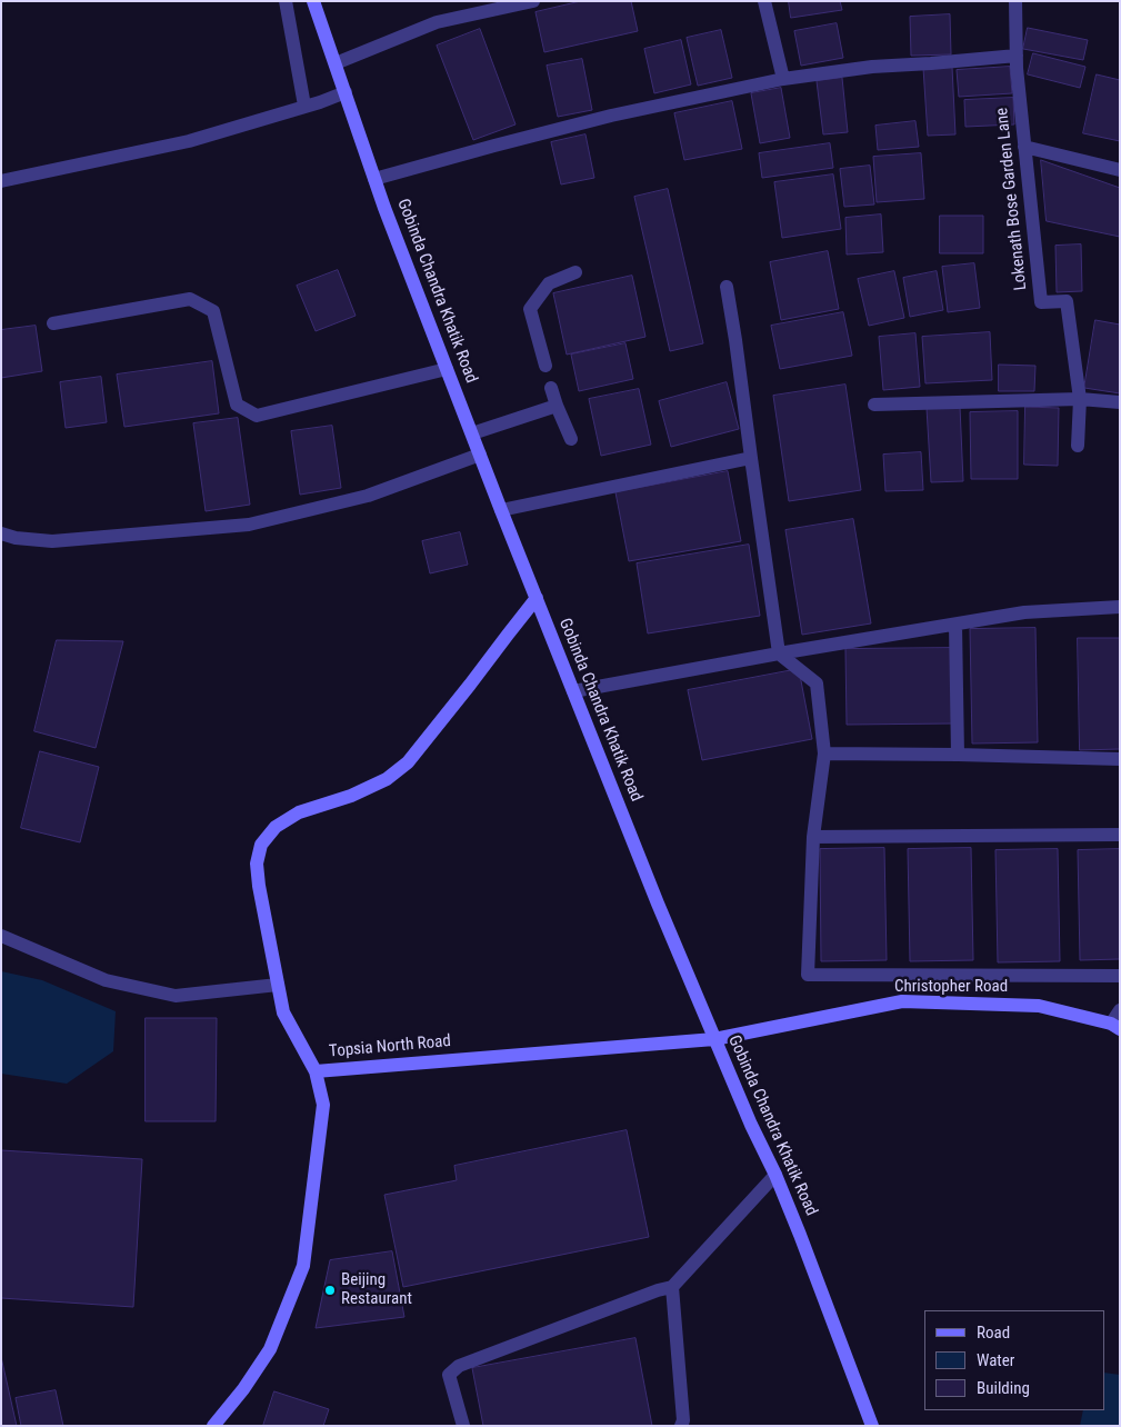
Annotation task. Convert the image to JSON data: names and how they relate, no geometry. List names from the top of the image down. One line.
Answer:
{"streets":{"street":["Lokenath Bose Garden Lane","Gobinda Chandra Khatik Road","Christopher Road","Topsia North Road"]},"crossings":[["Gobinda Chandra Khatik Road","Christopher Road"],["Gobinda Chandra Khatik Road","Topsia North Road"],["Christopher Road","Topsia North Road"]],"places":["Beijing Restaurant"],"legend":["Road","Water","Building"]}
